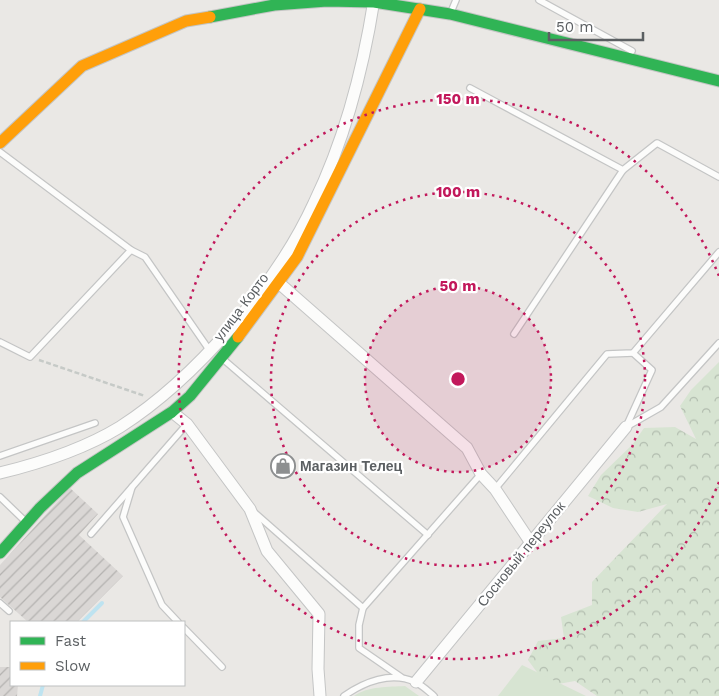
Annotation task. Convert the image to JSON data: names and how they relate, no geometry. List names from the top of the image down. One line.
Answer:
{"streets":{"street":["улица Корто","Сосновый переулок"]},"places":{"shop":["Магазин Телец"]},"legend":["Fast","Slow"],"scale_bar":"50 m","rings":["150 m","100 m","50 m"]}
